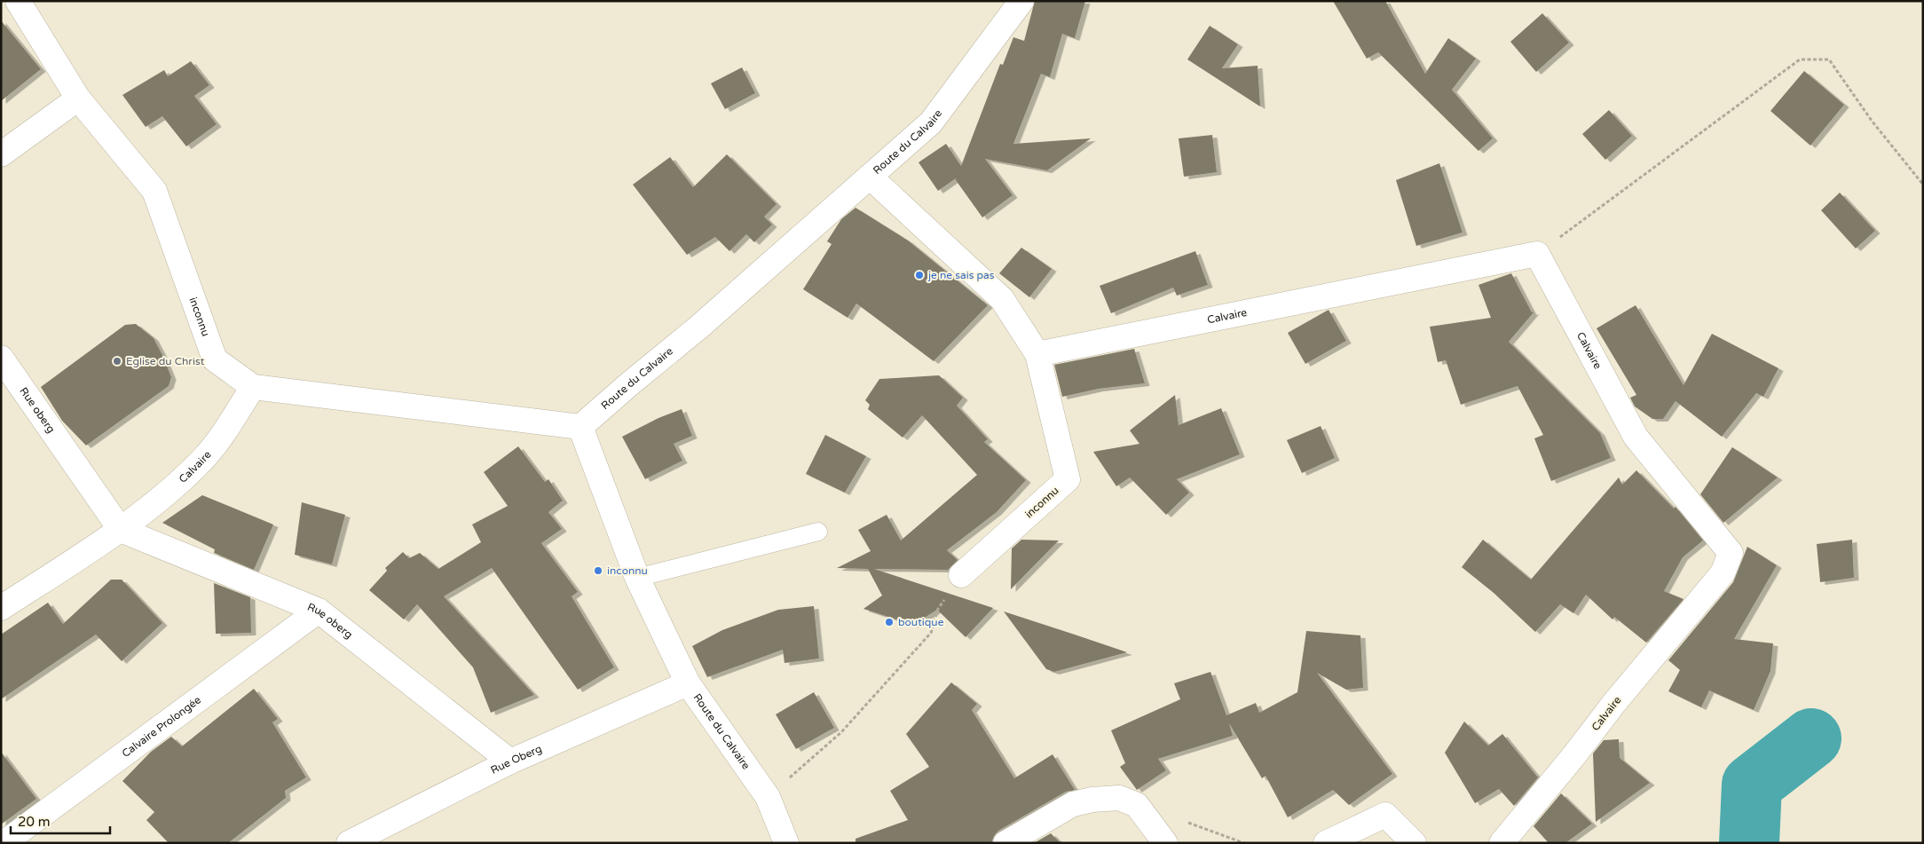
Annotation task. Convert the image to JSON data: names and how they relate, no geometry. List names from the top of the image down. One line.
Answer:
{"streets":{"street":["Route du Calvaire","Calvaire","inconnu","Rue oberg","Calvaire Prolongée","Rue Oberg"]},"crossings":[["Route du Calvaire","inconnu"],["Route du Calvaire","Rue Oberg"],["Calvaire","inconnu"],["Calvaire","Rue oberg"],["Rue oberg","Calvaire Prolongée"],["Rue oberg","Rue Oberg"]],"places":["je ne sais pas","Eglise du Christ","inconnu","boutique"],"scale_bar":"20 m"}
